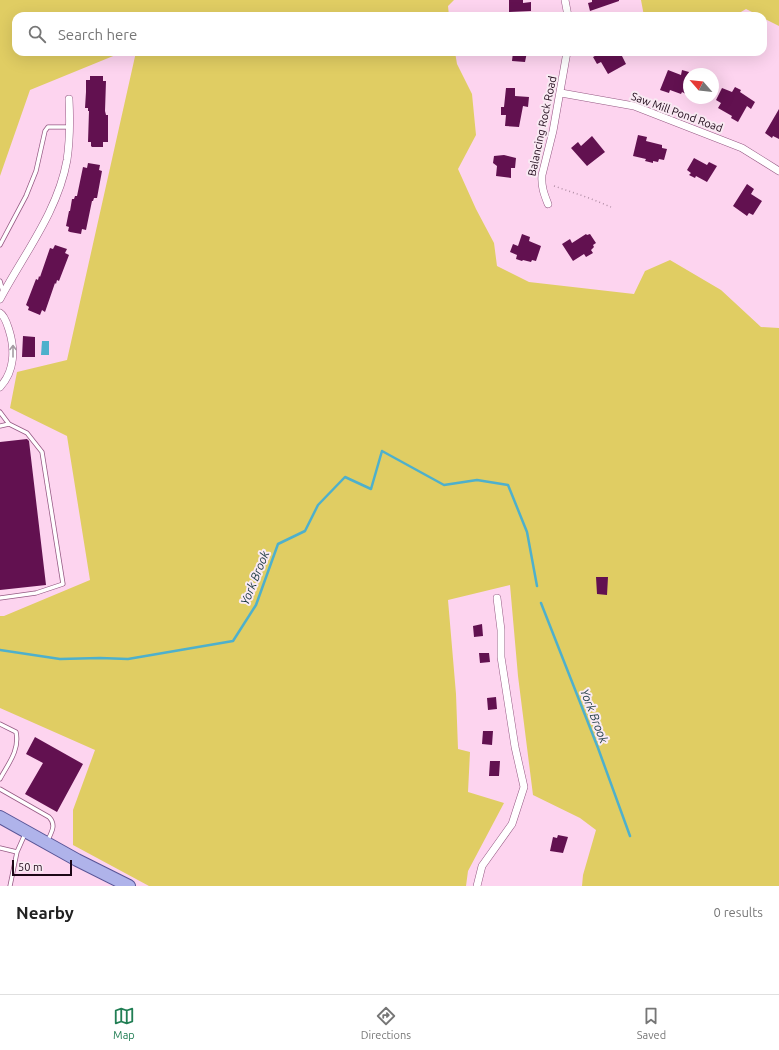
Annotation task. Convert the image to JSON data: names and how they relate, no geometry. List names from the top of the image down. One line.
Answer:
{"streets":{"street":["Saw Mill Pond Road","Balancing Rock Road"]},"crossings":[["Saw Mill Pond Road","Balancing Rock Road"]],"water":["York Brook"],"scale_bar":"50 m","north":"top left","page":{"search":"Search here","scale":"50 m","heading":["Nearby","0 results"],"nav":["Map","Directions","Saved"]}}
